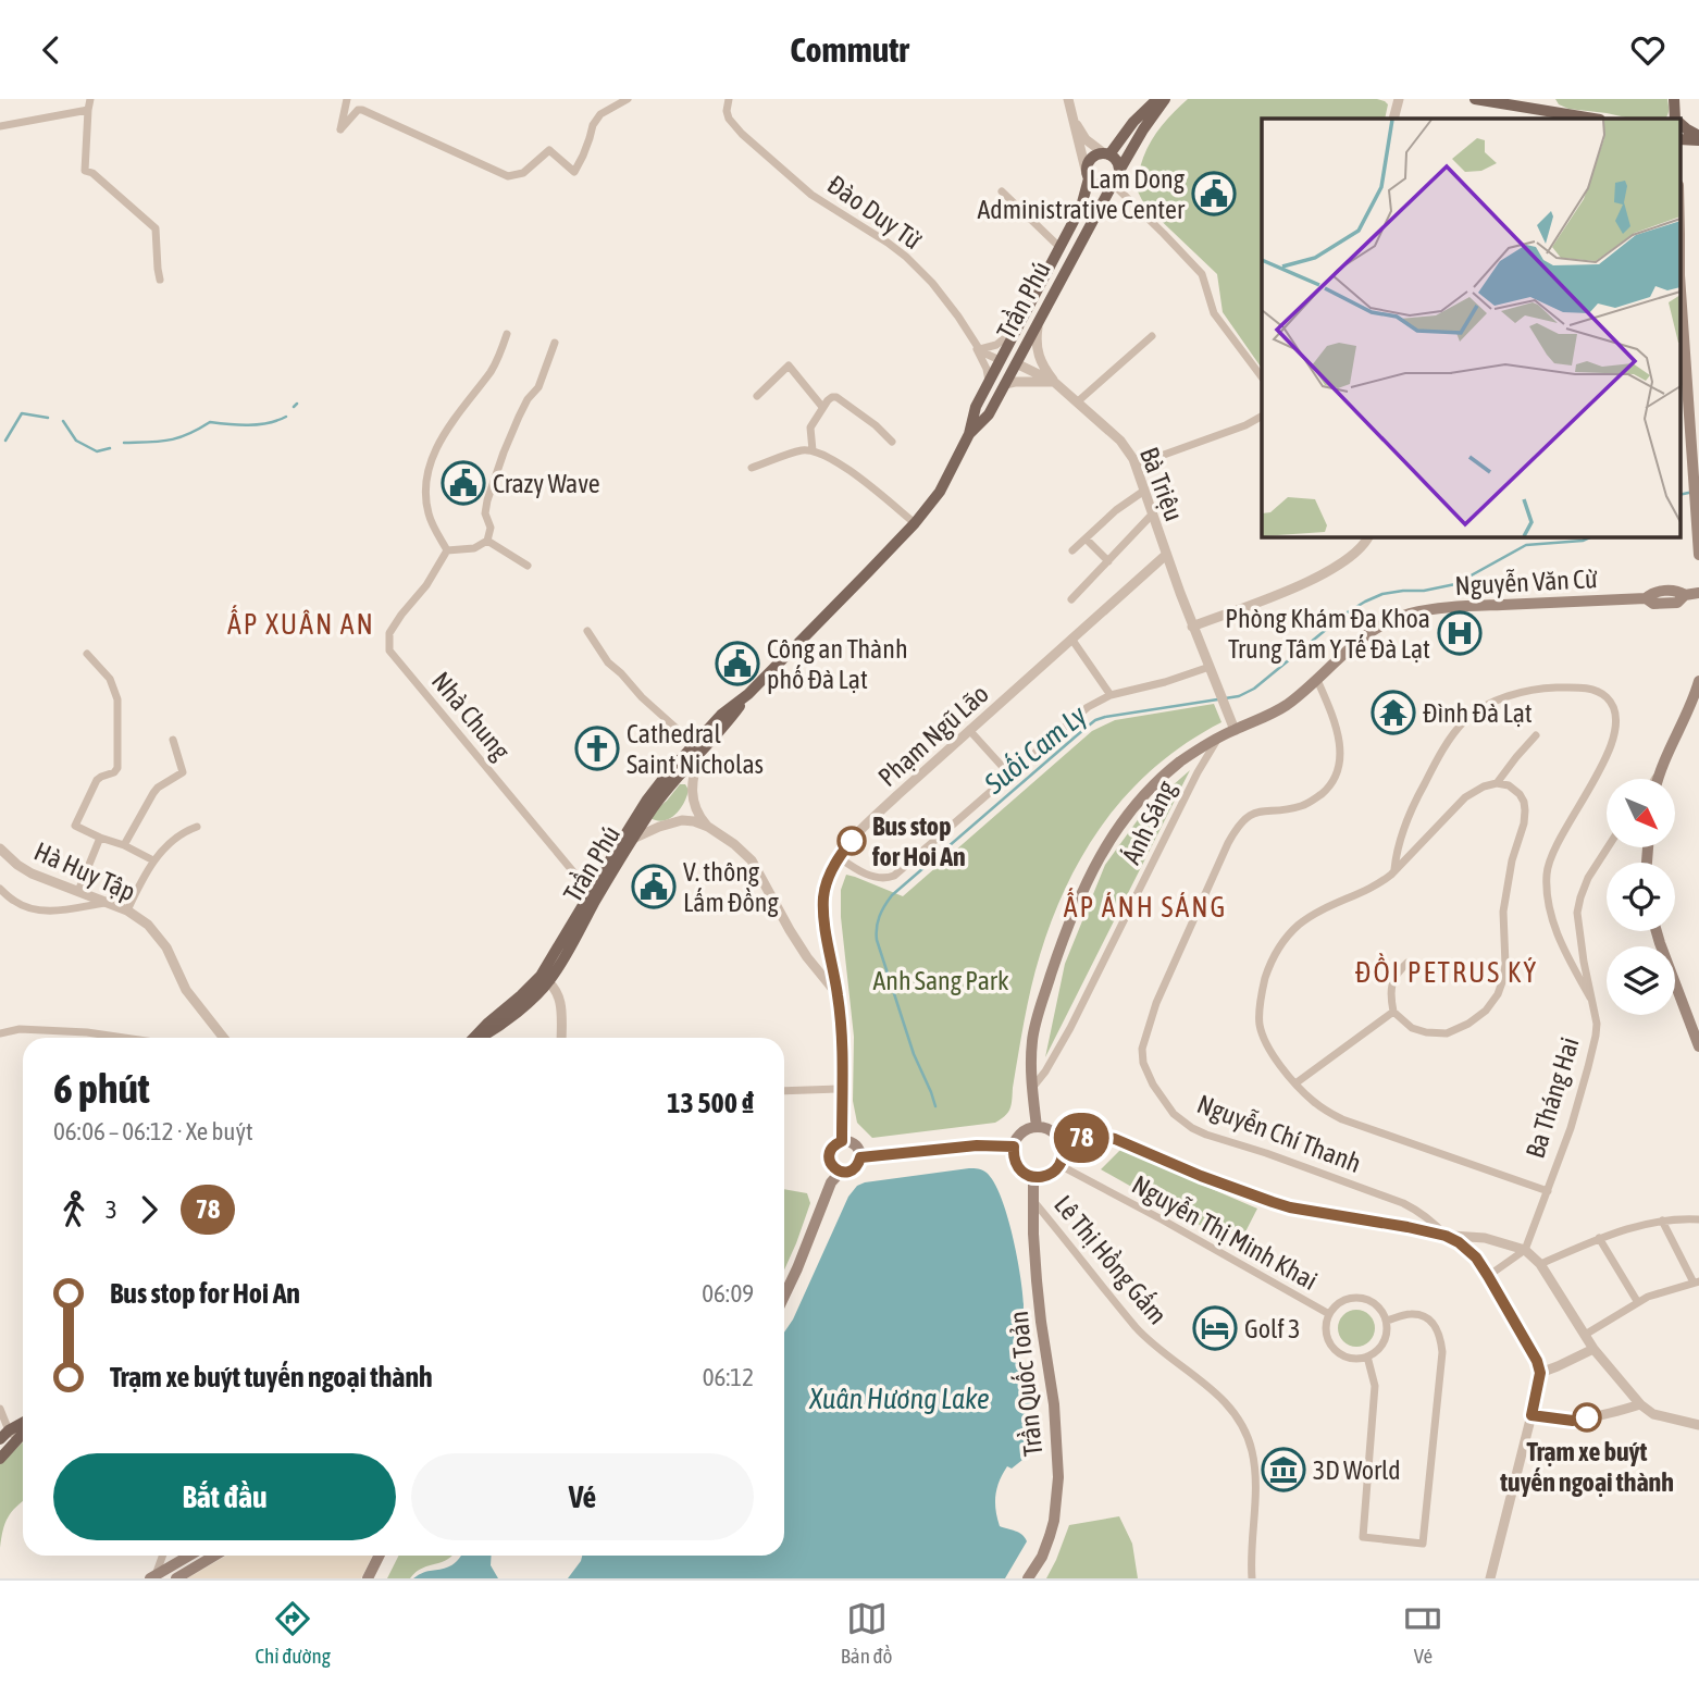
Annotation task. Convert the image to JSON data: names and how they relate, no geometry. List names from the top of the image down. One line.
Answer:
{"streets":{"main road":["Trần Phú","Nguyễn Văn Cừ","Trần Quốc Toản"],"street":["Đào Duy Từ","Bà Triệu","Nhà Chung","Phạm Ngũ Lão","Ánh Sáng","Hà Huy Tập","Ba Tháng Hai","Nguyễn Chí Thanh","Nguyễn Thị Minh Khai","Lê Thị Hồng Gấm"]},"crossings":[["Đào Duy Từ","Trần Phú"],["Trần Phú","Bà Triệu"],["Trần Phú","Nhà Chung"],["Bà Triệu","Nguyễn Văn Cừ"],["Bà Triệu","Phạm Ngũ Lão"],["Nguyễn Văn Cừ","Ánh Sáng"],["Nguyễn Văn Cừ","Nguyễn Chí Thanh"],["Nguyễn Văn Cừ","Nguyễn Thị Minh Khai"],["Nguyễn Văn Cừ","Trần Quốc Toản"],["Nguyễn Thị Minh Khai","Trần Quốc Toản"],["Lê Thị Hồng Gấm","Trần Quốc Toản"]],"districts":["ẤP XUÂN AN","ẤP ÁNH SÁNG","ĐỒI PETRUS KÝ"],"water":["Suối Cam Ly","Xuân Hương Lake"],"parks":["Anh Sang Park"],"places":{"public building":["Lam Dong Administrative Center","Crazy Wave","Công an Thành phố Đà Lạt","V. thông Lấm Đồng"],"hospital":["Phòng Khám Đa Khoa Trung Tâm Y Tế Đà Lạt"],"temple":["Đình Đà Lạt"],"church":["Cathedral Saint Nicholas"],"other":["Bus stop for Hoi An","Trạm xe buýt tuyến ngoại thành"],"hotel":["Golf 3"],"museum":["3D World"]},"lines":["bus line 78"],"north":"bottom right","page":{"header":"Commutr","on_map":"78","heading":["6 phút","06:06 – 06:12 · Xe buýt","13 500 ₫"],"legs":["3","78"],"list":[{"name":"Bus stop for Hoi An","value":"06:09"},{"name":"Trạm xe buýt tuyến ngoại thành","value":"06:12"}],"buttons":["Bắt đầu","Vé"],"tabs":["Chỉ đường","Bản đồ","Vé"]}}
